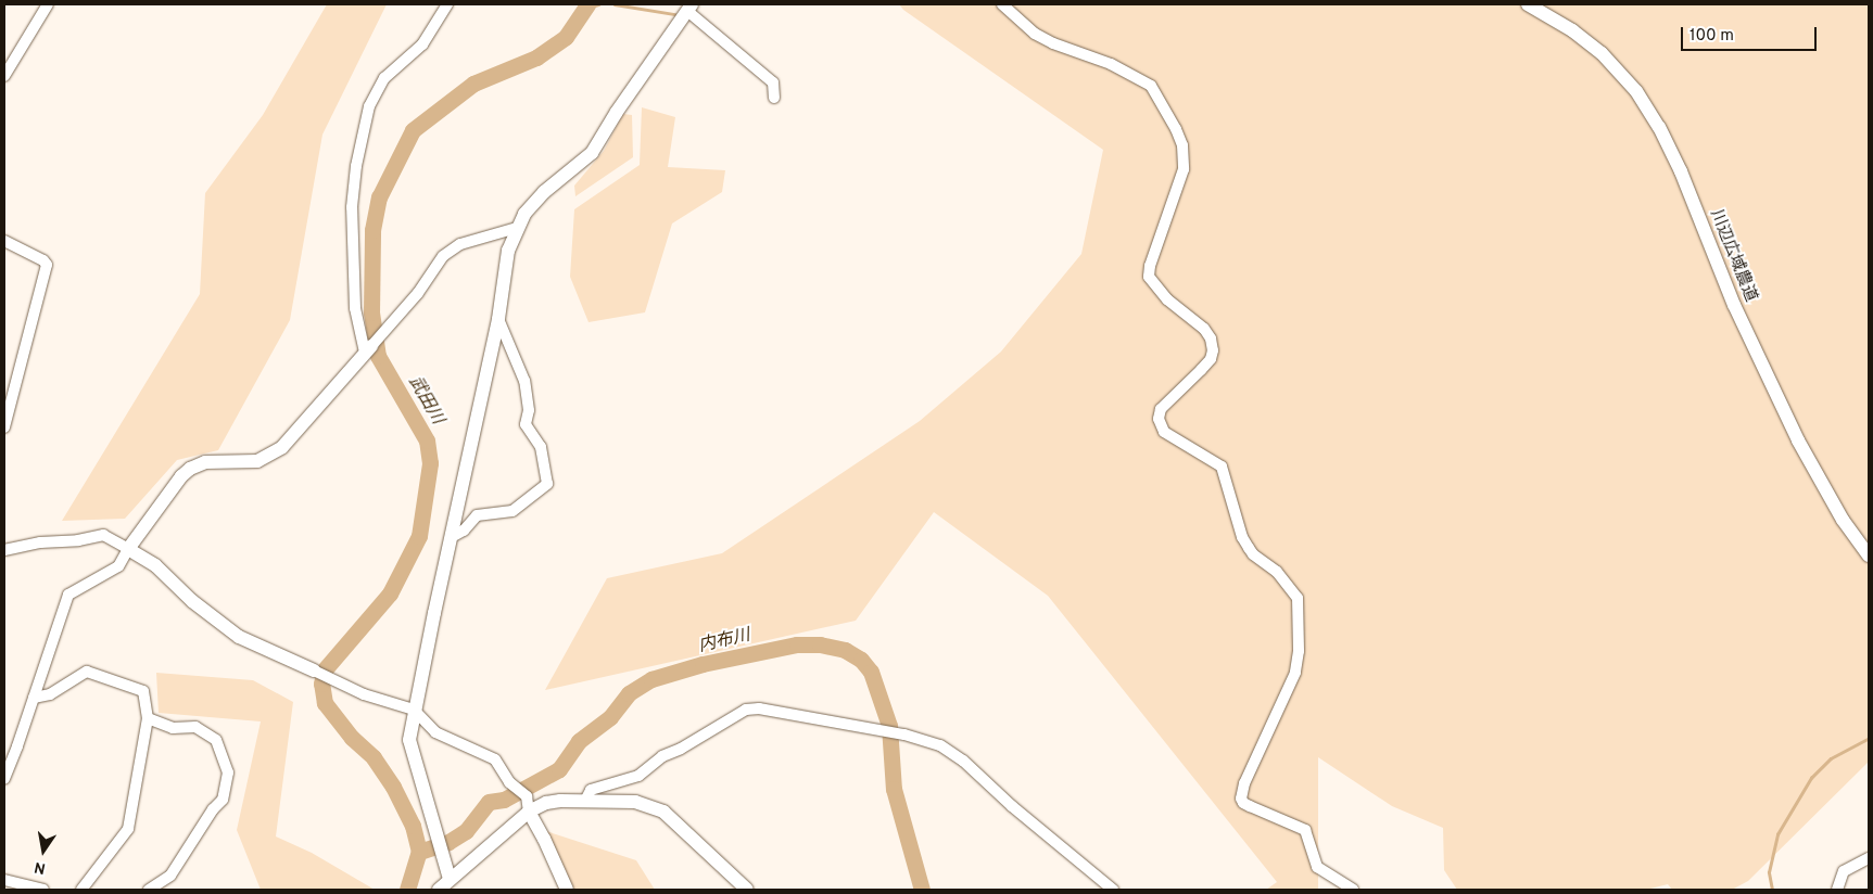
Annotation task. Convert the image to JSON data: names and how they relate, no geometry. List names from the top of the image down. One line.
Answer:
{"streets":{"street":["川辺広域農道"]},"water":["武田川","内布川"],"scale_bar":"100 m","north":"bottom"}
